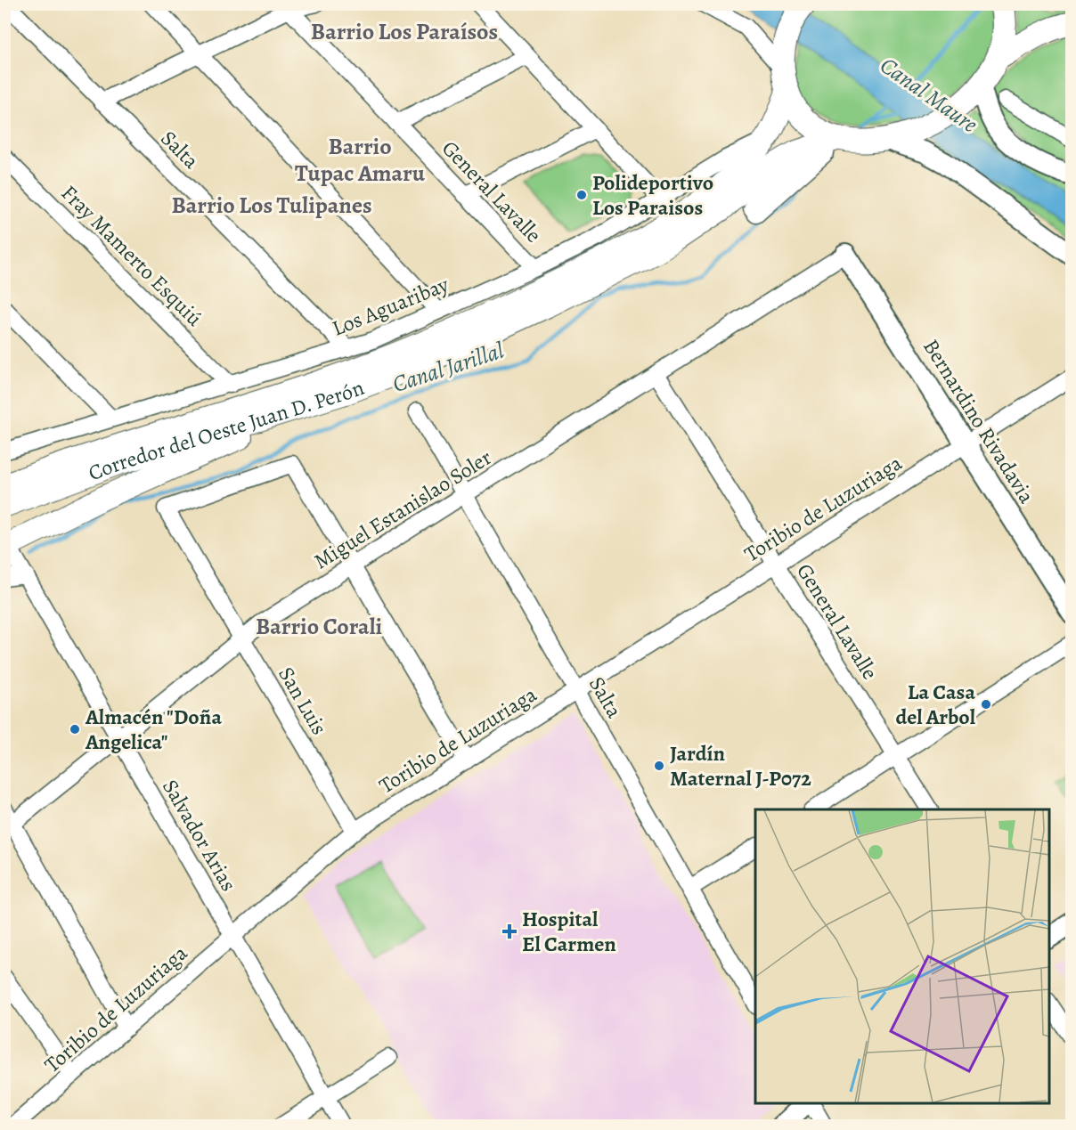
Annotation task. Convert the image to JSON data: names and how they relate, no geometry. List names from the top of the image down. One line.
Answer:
{"streets":{"highway":["Corredor del Oeste Juan D. Perón"],"main road":["Bernardino Rivadavia"],"street":["Salta","General Lavalle","Fray Mamerto Esquiú","Los Aguaribay","Toribio de Luzuriaga","Miguel Estanislao Soler","San Luis","Salvador Arias"]},"crossings":[["Salta","Los Aguaribay"],["Salta","Toribio de Luzuriaga"],["Salta","Miguel Estanislao Soler"],["General Lavalle","Los Aguaribay"],["General Lavalle","Toribio de Luzuriaga"],["General Lavalle","Miguel Estanislao Soler"],["Fray Mamerto Esquiú","Los Aguaribay"],["Los Aguaribay","Corredor del Oeste Juan D. Perón"],["Bernardino Rivadavia","Toribio de Luzuriaga"],["Bernardino Rivadavia","Miguel Estanislao Soler"],["Toribio de Luzuriaga","San Luis"],["Toribio de Luzuriaga","Salvador Arias"],["Miguel Estanislao Soler","San Luis"],["Miguel Estanislao Soler","Salvador Arias"]],"districts":["Barrio Los Paraísos","Barrio Tupac Amaru","Barrio Los Tulipanes","Barrio Corali"],"water":["Canal Maure","Canal Jarillal"],"places":{"other":["Polideportivo Los Paraisos","La Casa del Arbol","Almacén \"Doña Angelica\"","Jardín Maternal J-P072"],"health":["Hospital El Carmen"]}}
